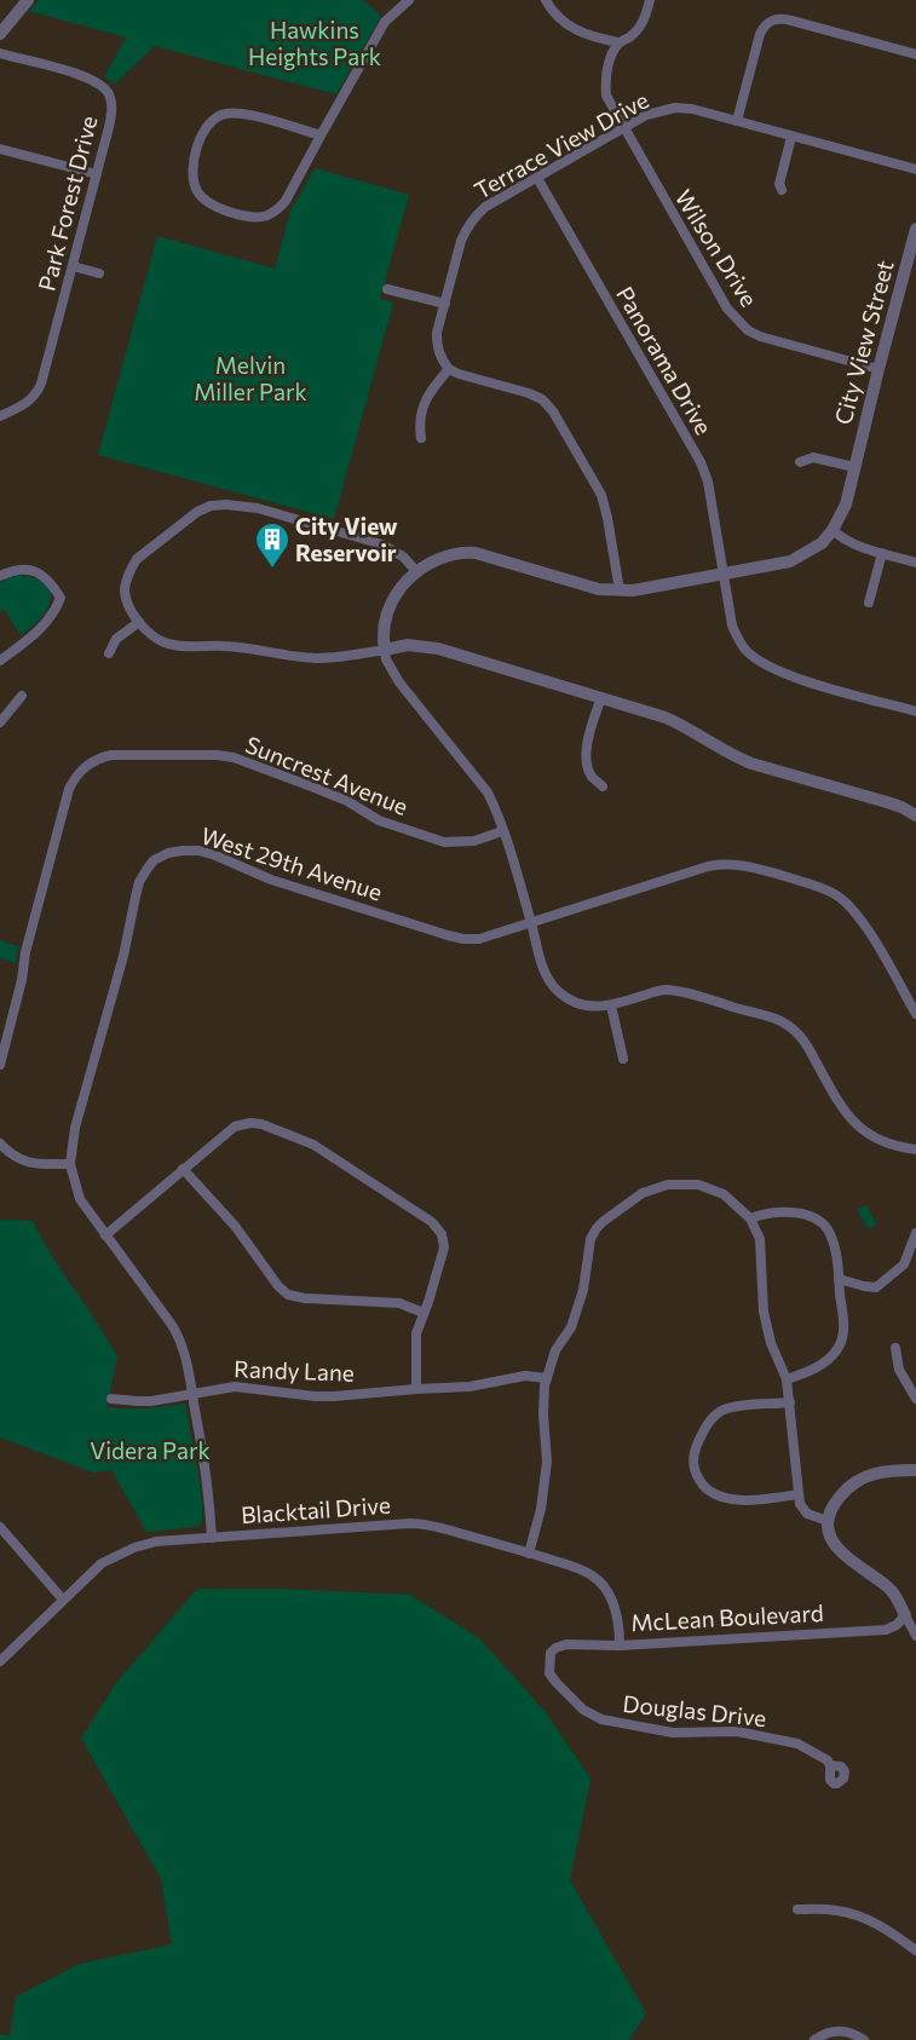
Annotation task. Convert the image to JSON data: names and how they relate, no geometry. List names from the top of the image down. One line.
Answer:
{"streets":{"street":["Terrace View Drive","Park Forest Drive","Wilson Drive","City View Street","Panorama Drive","Suncrest Avenue","West 29th Avenue","Randy Lane","Blacktail Drive","McLean Boulevard","Douglas Drive"]},"crossings":[["Terrace View Drive","Wilson Drive"],["Terrace View Drive","Panorama Drive"],["Wilson Drive","City View Street"],["City View Street","Panorama Drive"],["City View Street","Suncrest Avenue"],["City View Street","West 29th Avenue"],["West 29th Avenue","Randy Lane"],["West 29th Avenue","Blacktail Drive"],["Blacktail Drive","McLean Boulevard"],["McLean Boulevard","Douglas Drive"]],"parks":["Hawkins Heights Park","Melvin Miller Park","Videra Park"],"places":{"building":["City View Reservoir"]}}
